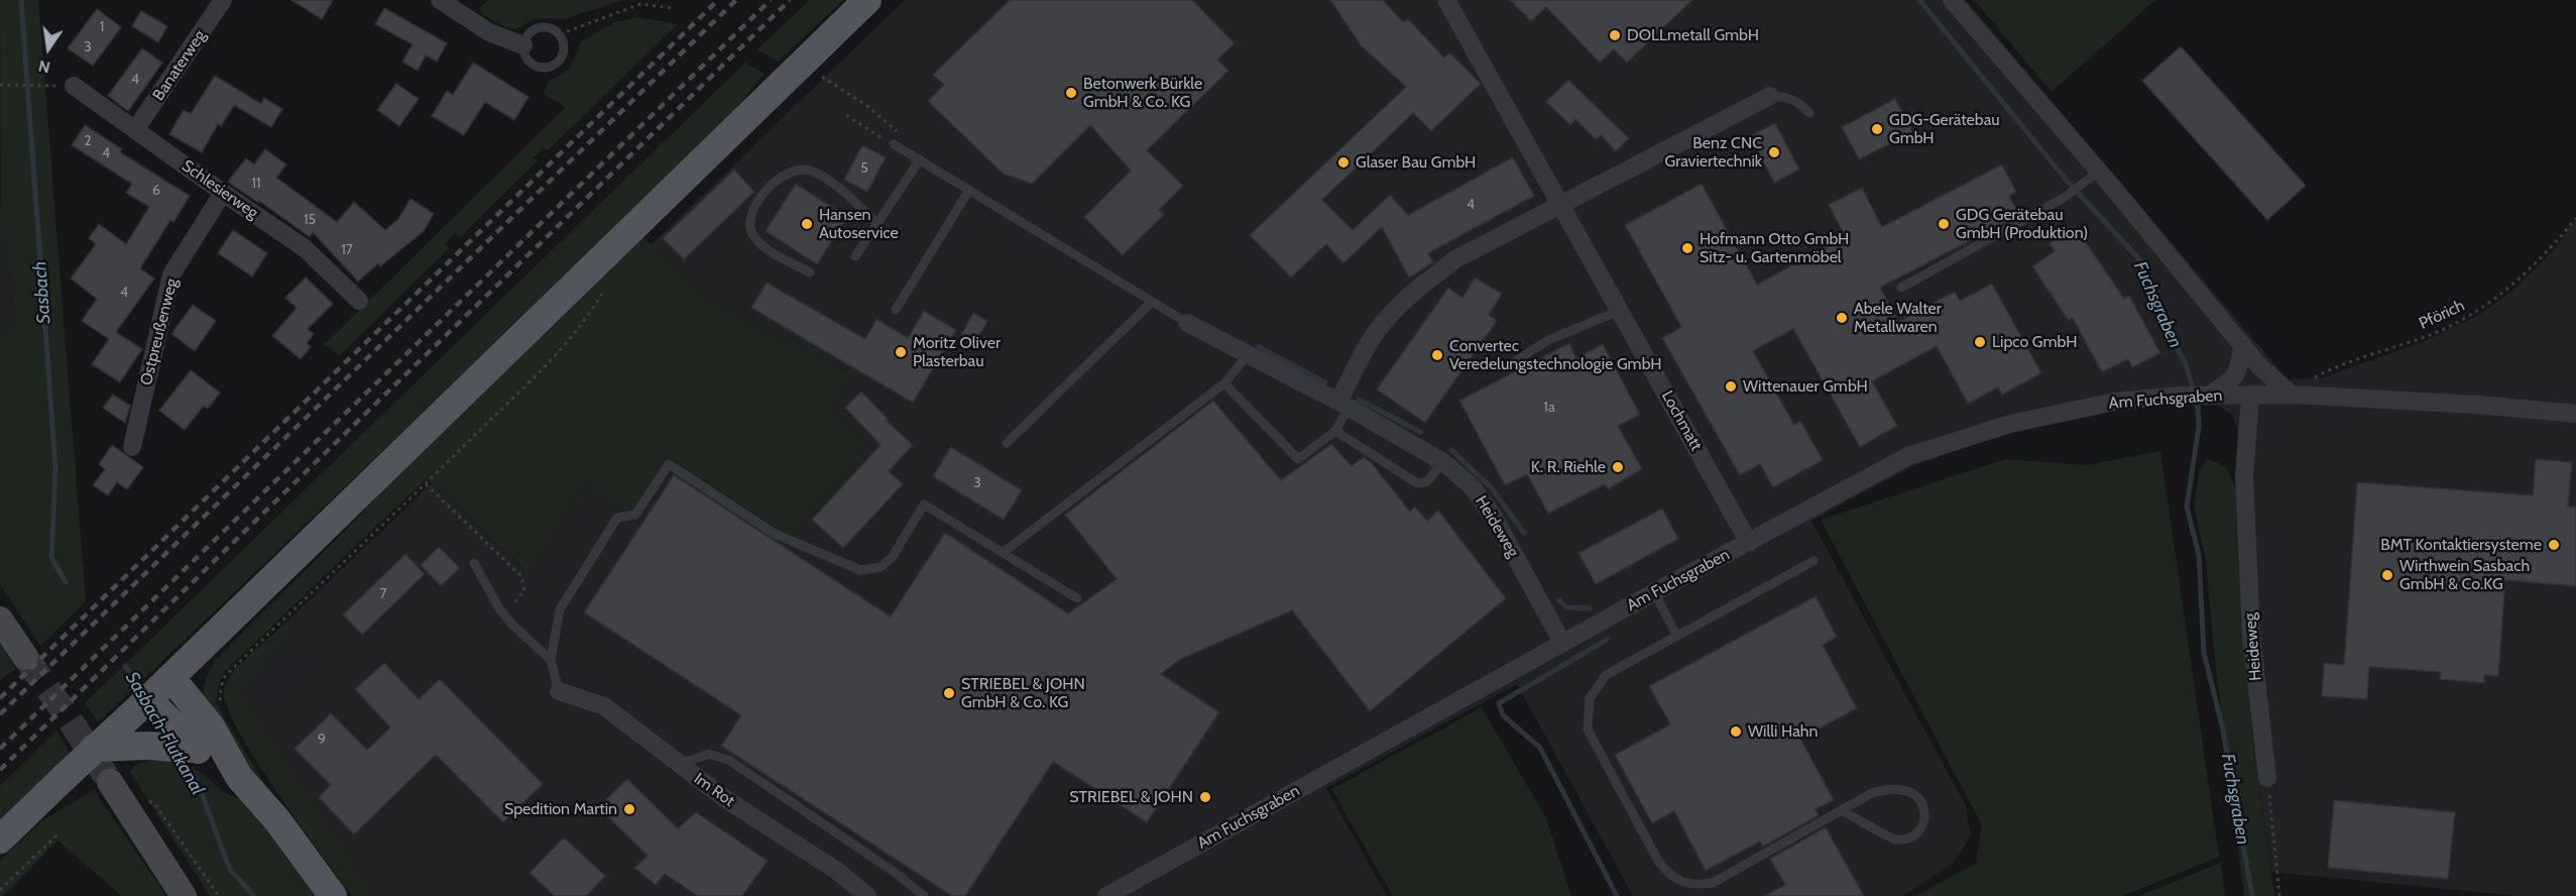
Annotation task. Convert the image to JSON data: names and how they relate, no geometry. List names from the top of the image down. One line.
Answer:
{"streets":{"street":["Banaterweg","Schlesierweg","Ostpreußenweg","Am Fuchsgraben","Lochmatt","Heideweg","Im Rot"],"path":["Pförich"]},"crossings":[["Banaterweg","Schlesierweg"],["Schlesierweg","Ostpreußenweg"],["Pförich","Am Fuchsgraben"],["Am Fuchsgraben","Lochmatt"],["Am Fuchsgraben","Heideweg"]],"water":["Sasbach","Fuchsgraben","Sasbach-Flutkanal"],"places":["DOLLmetall GmbH","Betonwerk Bürkle GmbH & Co. KG","GDG-Gerätebau GmbH","Benz CNC Graviertechnik","Glaser Bau GmbH","Hansen Autoservice","GDG Gerätebau GmbH (Produktion)","Hofmann Otto GmbH Sitz- u. Gartenmöbel","Abele Walter Metallwaren","Lipco GmbH","Moritz Oliver Plasterbau","Convertec Veredelungstechnologie GmbH","Wittenauer GmbH","K. R. Riehle","BMT Kontaktiersysteme","Wirthwein Sasbach GmbH & Co.KG","STRIEBEL & JOHN GmbH & Co. KG","Willi Hahn","STRIEBEL & JOHN","Spedition Martin"],"house_numbers":["1","3","4","2","4","5","11","6","4","15","17","4","1a","3","7","9"],"north":"bottom"}
